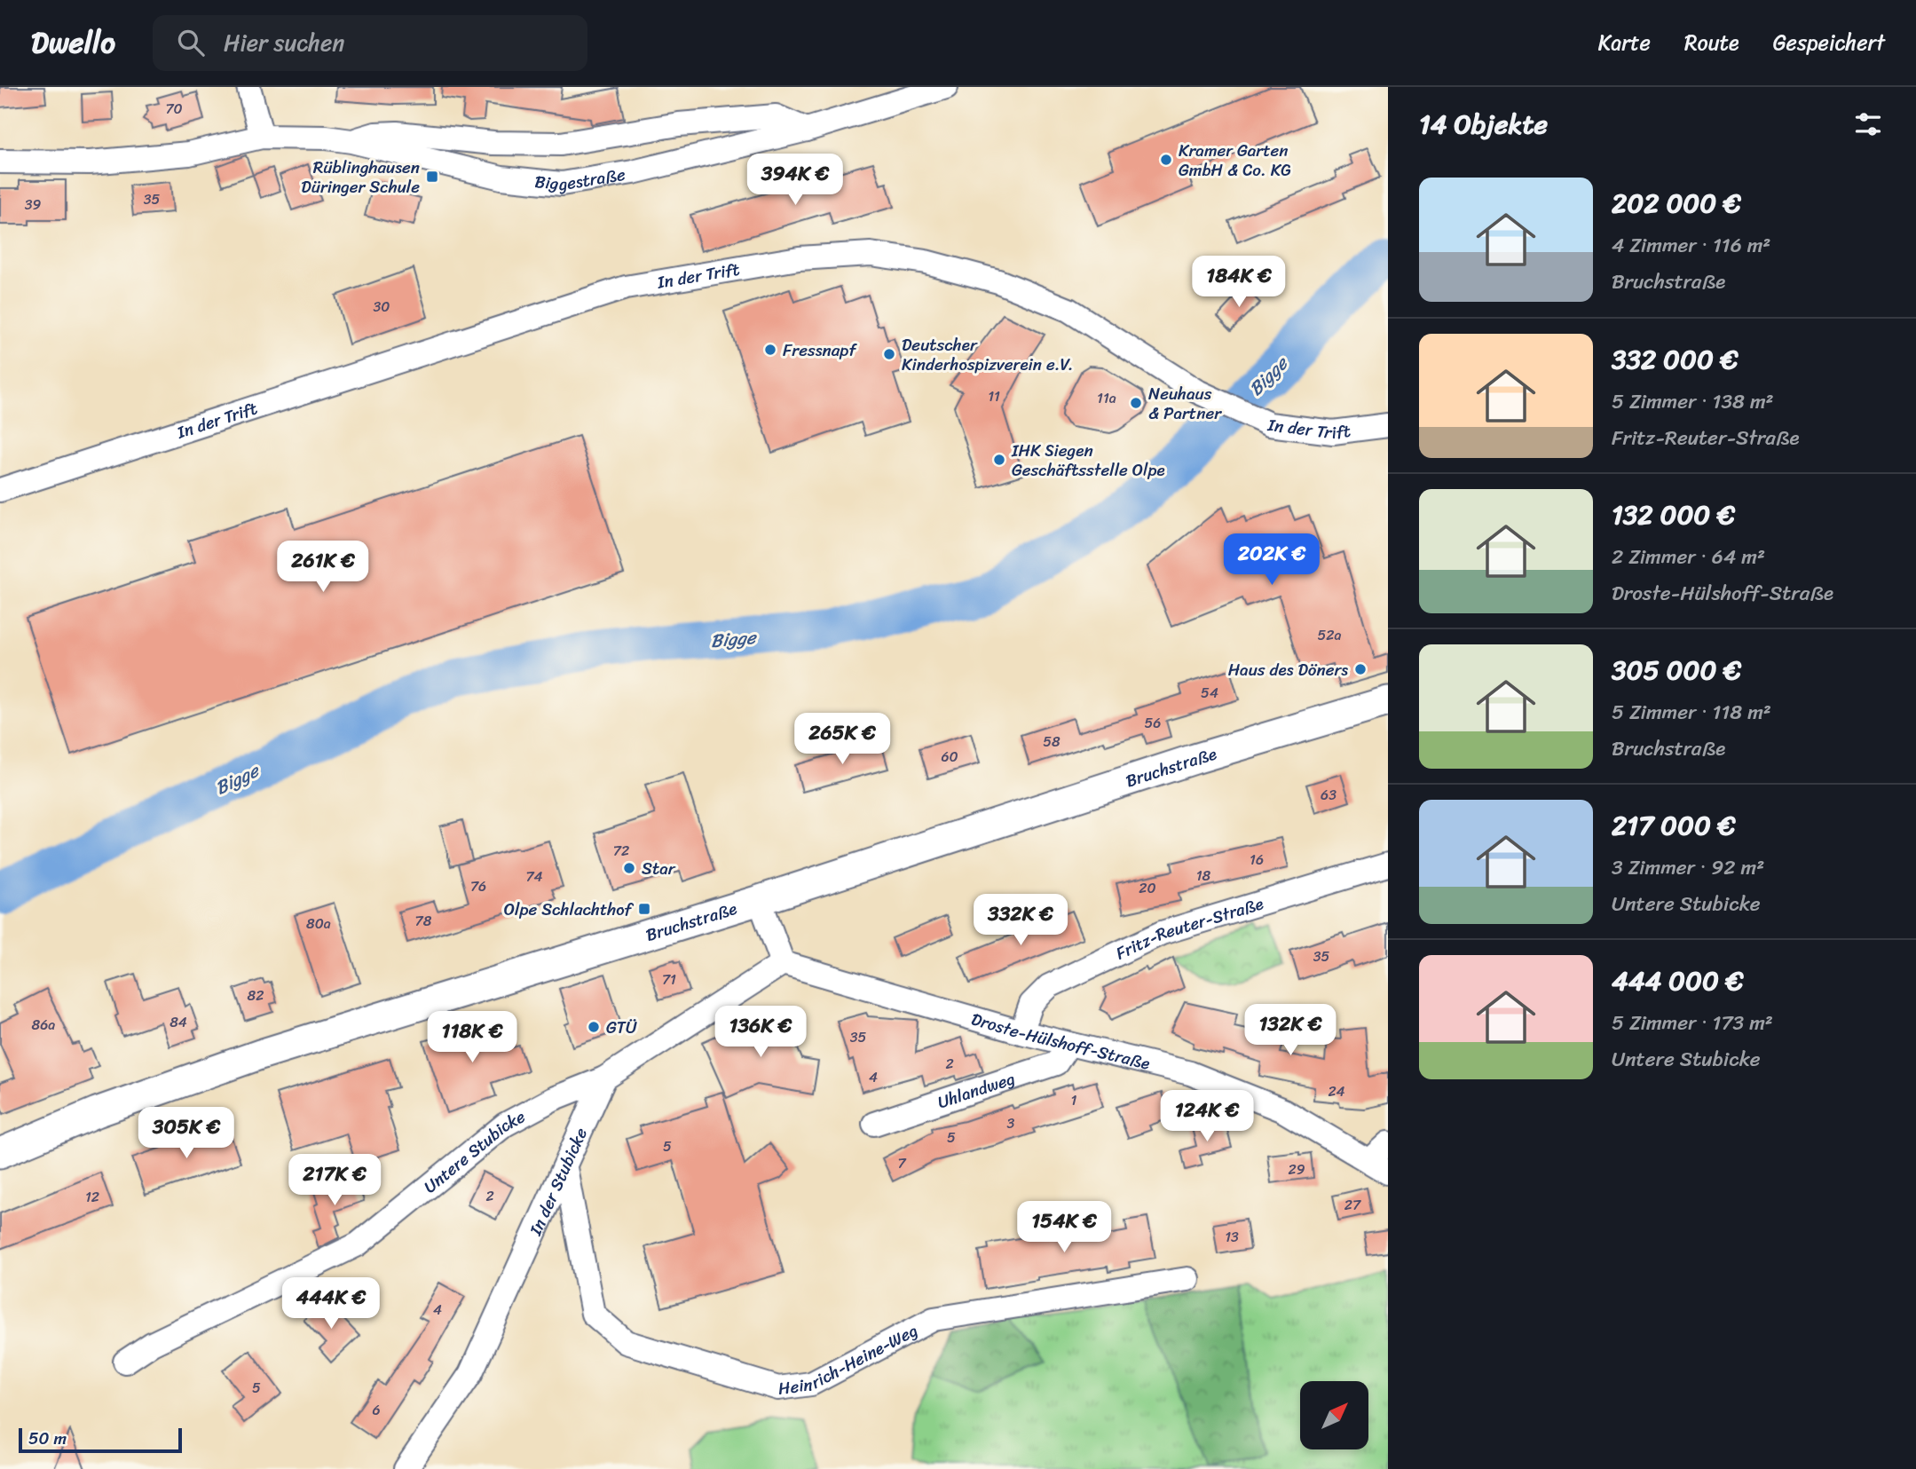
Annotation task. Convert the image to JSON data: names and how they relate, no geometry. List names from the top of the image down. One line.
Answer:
{"streets":{"main road":["Bruchstraße"],"street":["Biggestraße","In der Trift","Fritz-Reuter-Straße","Droste-Hülshoff-Straße","Uhlandweg","Untere Stubicke","In der Stubicke","Heinrich-Heine-Weg"]},"crossings":[["Fritz-Reuter-Straße","Droste-Hülshoff-Straße"],["Droste-Hülshoff-Straße","Uhlandweg"],["Untere Stubicke","In der Stubicke"],["In der Stubicke","Heinrich-Heine-Weg"]],"water":["Bigge"],"places":{"other":["Kramer Garten GmbH & Co. KG","Fressnapf","Deutscher Kinderhospizverein e.V.","Neuhaus & Partner","IHK Siegen Geschäftsstelle Olpe","Haus des Döners","Star","GTÜ"],"transit":["Rüblinghausen Düringer Schule","Olpe Schlachthof"]},"house_numbers":["70","35","39","30","11","11a","52a","54","56","58","60","63","72","16","18","74","76","20","78","80a","35","71","82","84","86a","35","2","4","24","1","3","5","5","7","29","2","12","27","13","4","5","6"],"scale_bar":"50 m","north":"top right","page":{"header":"Dwello","search":"Hier suchen","nav":["Karte","Route","Gespeichert"],"heading":"14 Objekte","price":["394K €","184K €","202K €","261K €","265K €","332K €","132K €","136K €","118K €","124K €","305K €","217K €","154K €","444K €"],"list":[{"name":"202 000 €","note":"4 Zimmer · 116 m² · Bruchstraße"},{"name":"332 000 €","note":"5 Zimmer · 138 m² · Fritz-Reuter-Straße"},{"name":"132 000 €","note":"2 Zimmer · 64 m² · Droste-Hülshoff-Straße"},{"name":"305 000 €","note":"5 Zimmer · 118 m² · Bruchstraße"},{"name":"217 000 €","note":"3 Zimmer · 92 m² · Untere Stubicke"},{"name":"444 000 €","note":"5 Zimmer · 173 m² · Untere Stubicke"}],"scale":"50 m"}}
